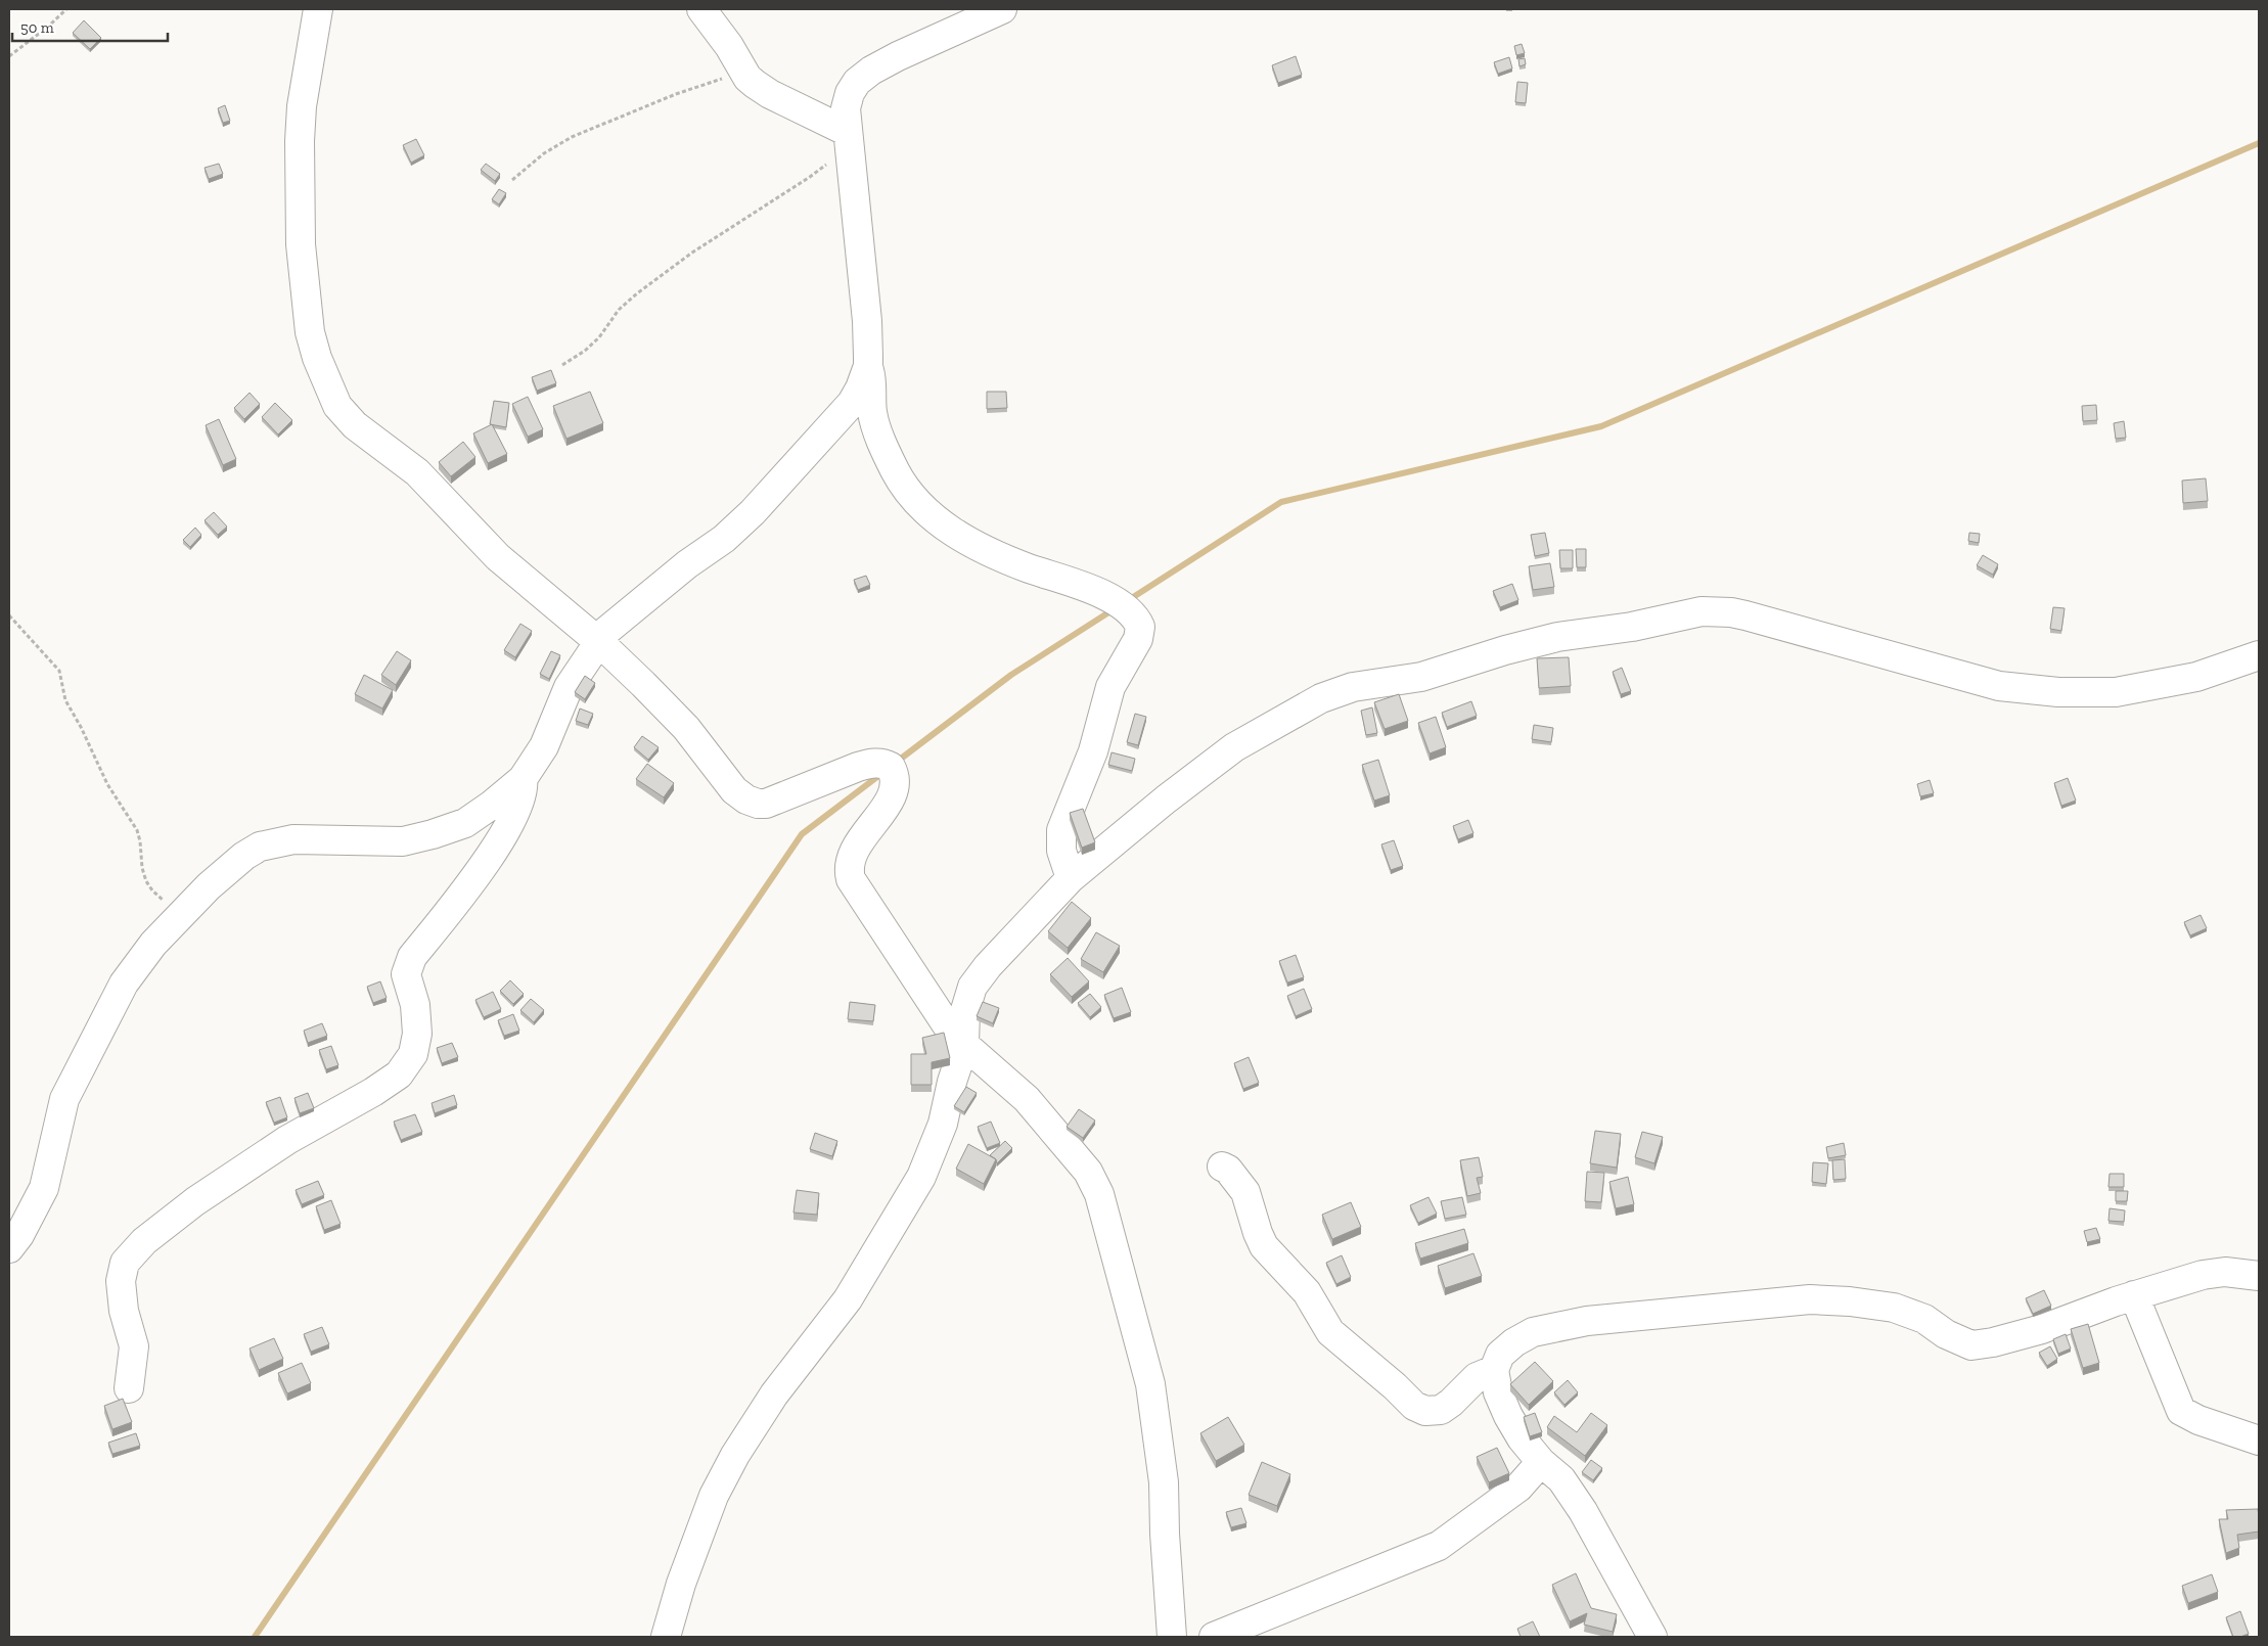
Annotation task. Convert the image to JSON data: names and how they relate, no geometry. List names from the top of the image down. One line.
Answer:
{"scale_bar":"50 m"}
